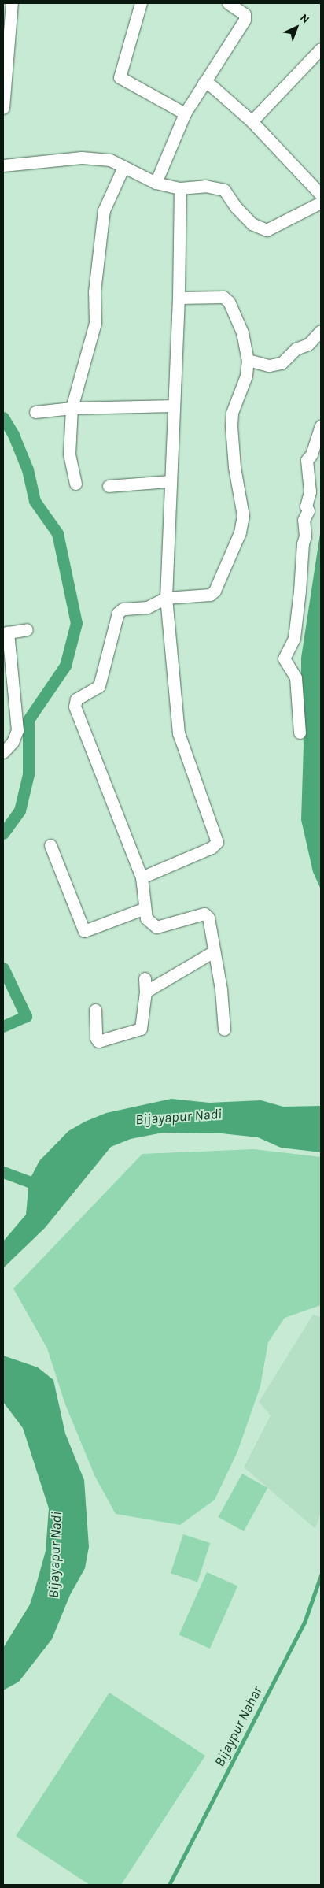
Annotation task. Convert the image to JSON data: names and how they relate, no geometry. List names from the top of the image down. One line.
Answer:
{"water":["Bijayapur Nadi","Bijaypur Nahar"],"north":"top right"}
